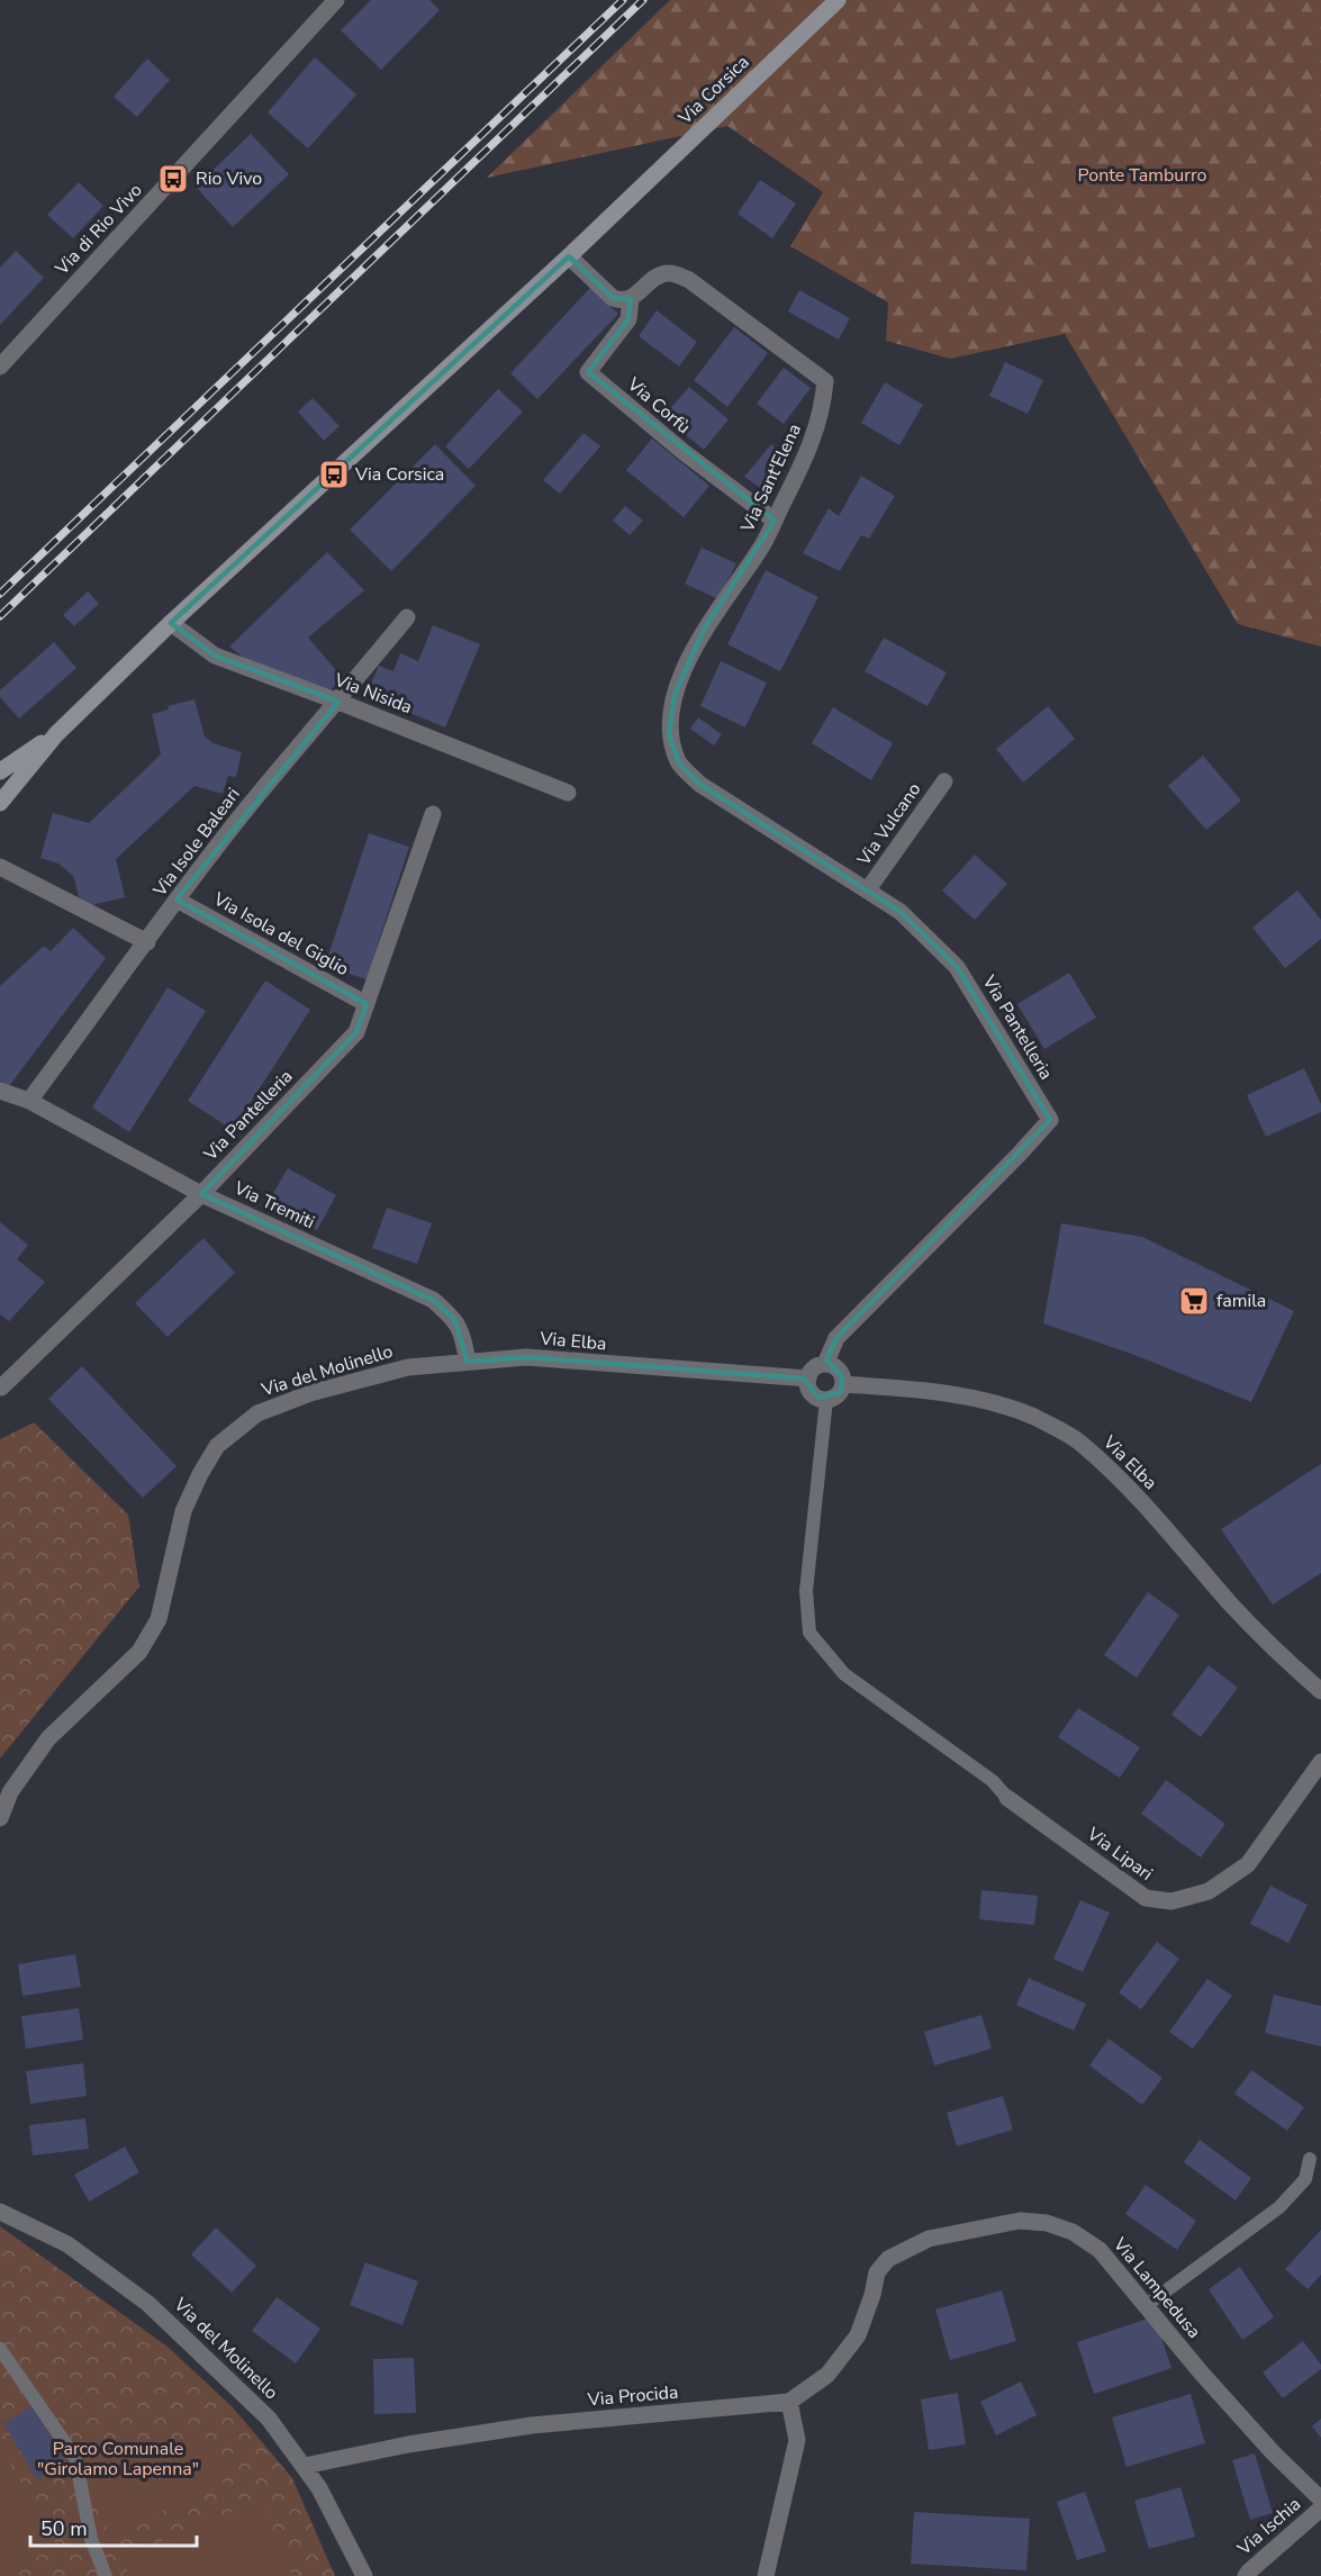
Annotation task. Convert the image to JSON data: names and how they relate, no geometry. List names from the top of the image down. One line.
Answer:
{"streets":{"main road":["Via Corsica"],"street":["Via di Rio Vivo","Via Corfù","Via Sant'Elena","Via Nisida","Via Vulcano","Via Isole Baleari","Via Isola del Giglio","Via Pantelleria","Via Tremiti","Via Elba","Via del Molinello","Via Lipari","Via Lampedusa","Via Procida","Via Ischia"]},"crossings":[["Via Corsica","Via Nisida"],["Via Corfù","Via Sant'Elena"],["Via Sant'Elena","Via Pantelleria"],["Via Nisida","Via Isole Baleari"],["Via Vulcano","Via Pantelleria"],["Via Isole Baleari","Via Isola del Giglio"],["Via Isole Baleari","Via Tremiti"],["Via Isola del Giglio","Via Pantelleria"],["Via Pantelleria","Via Tremiti"],["Via Pantelleria","Via Elba"],["Via Tremiti","Via del Molinello"],["Via Elba","Via del Molinello"],["Via del Molinello","Via Procida"],["Via Lampedusa","Via Procida"]],"parks":["Ponte Tamburro","Parco Comunale \"Girolamo Lapenna\""],"places":{"bus stop":["Rio Vivo","Via Corsica"],"supermarket":["famila"]},"scale_bar":"50 m"}
